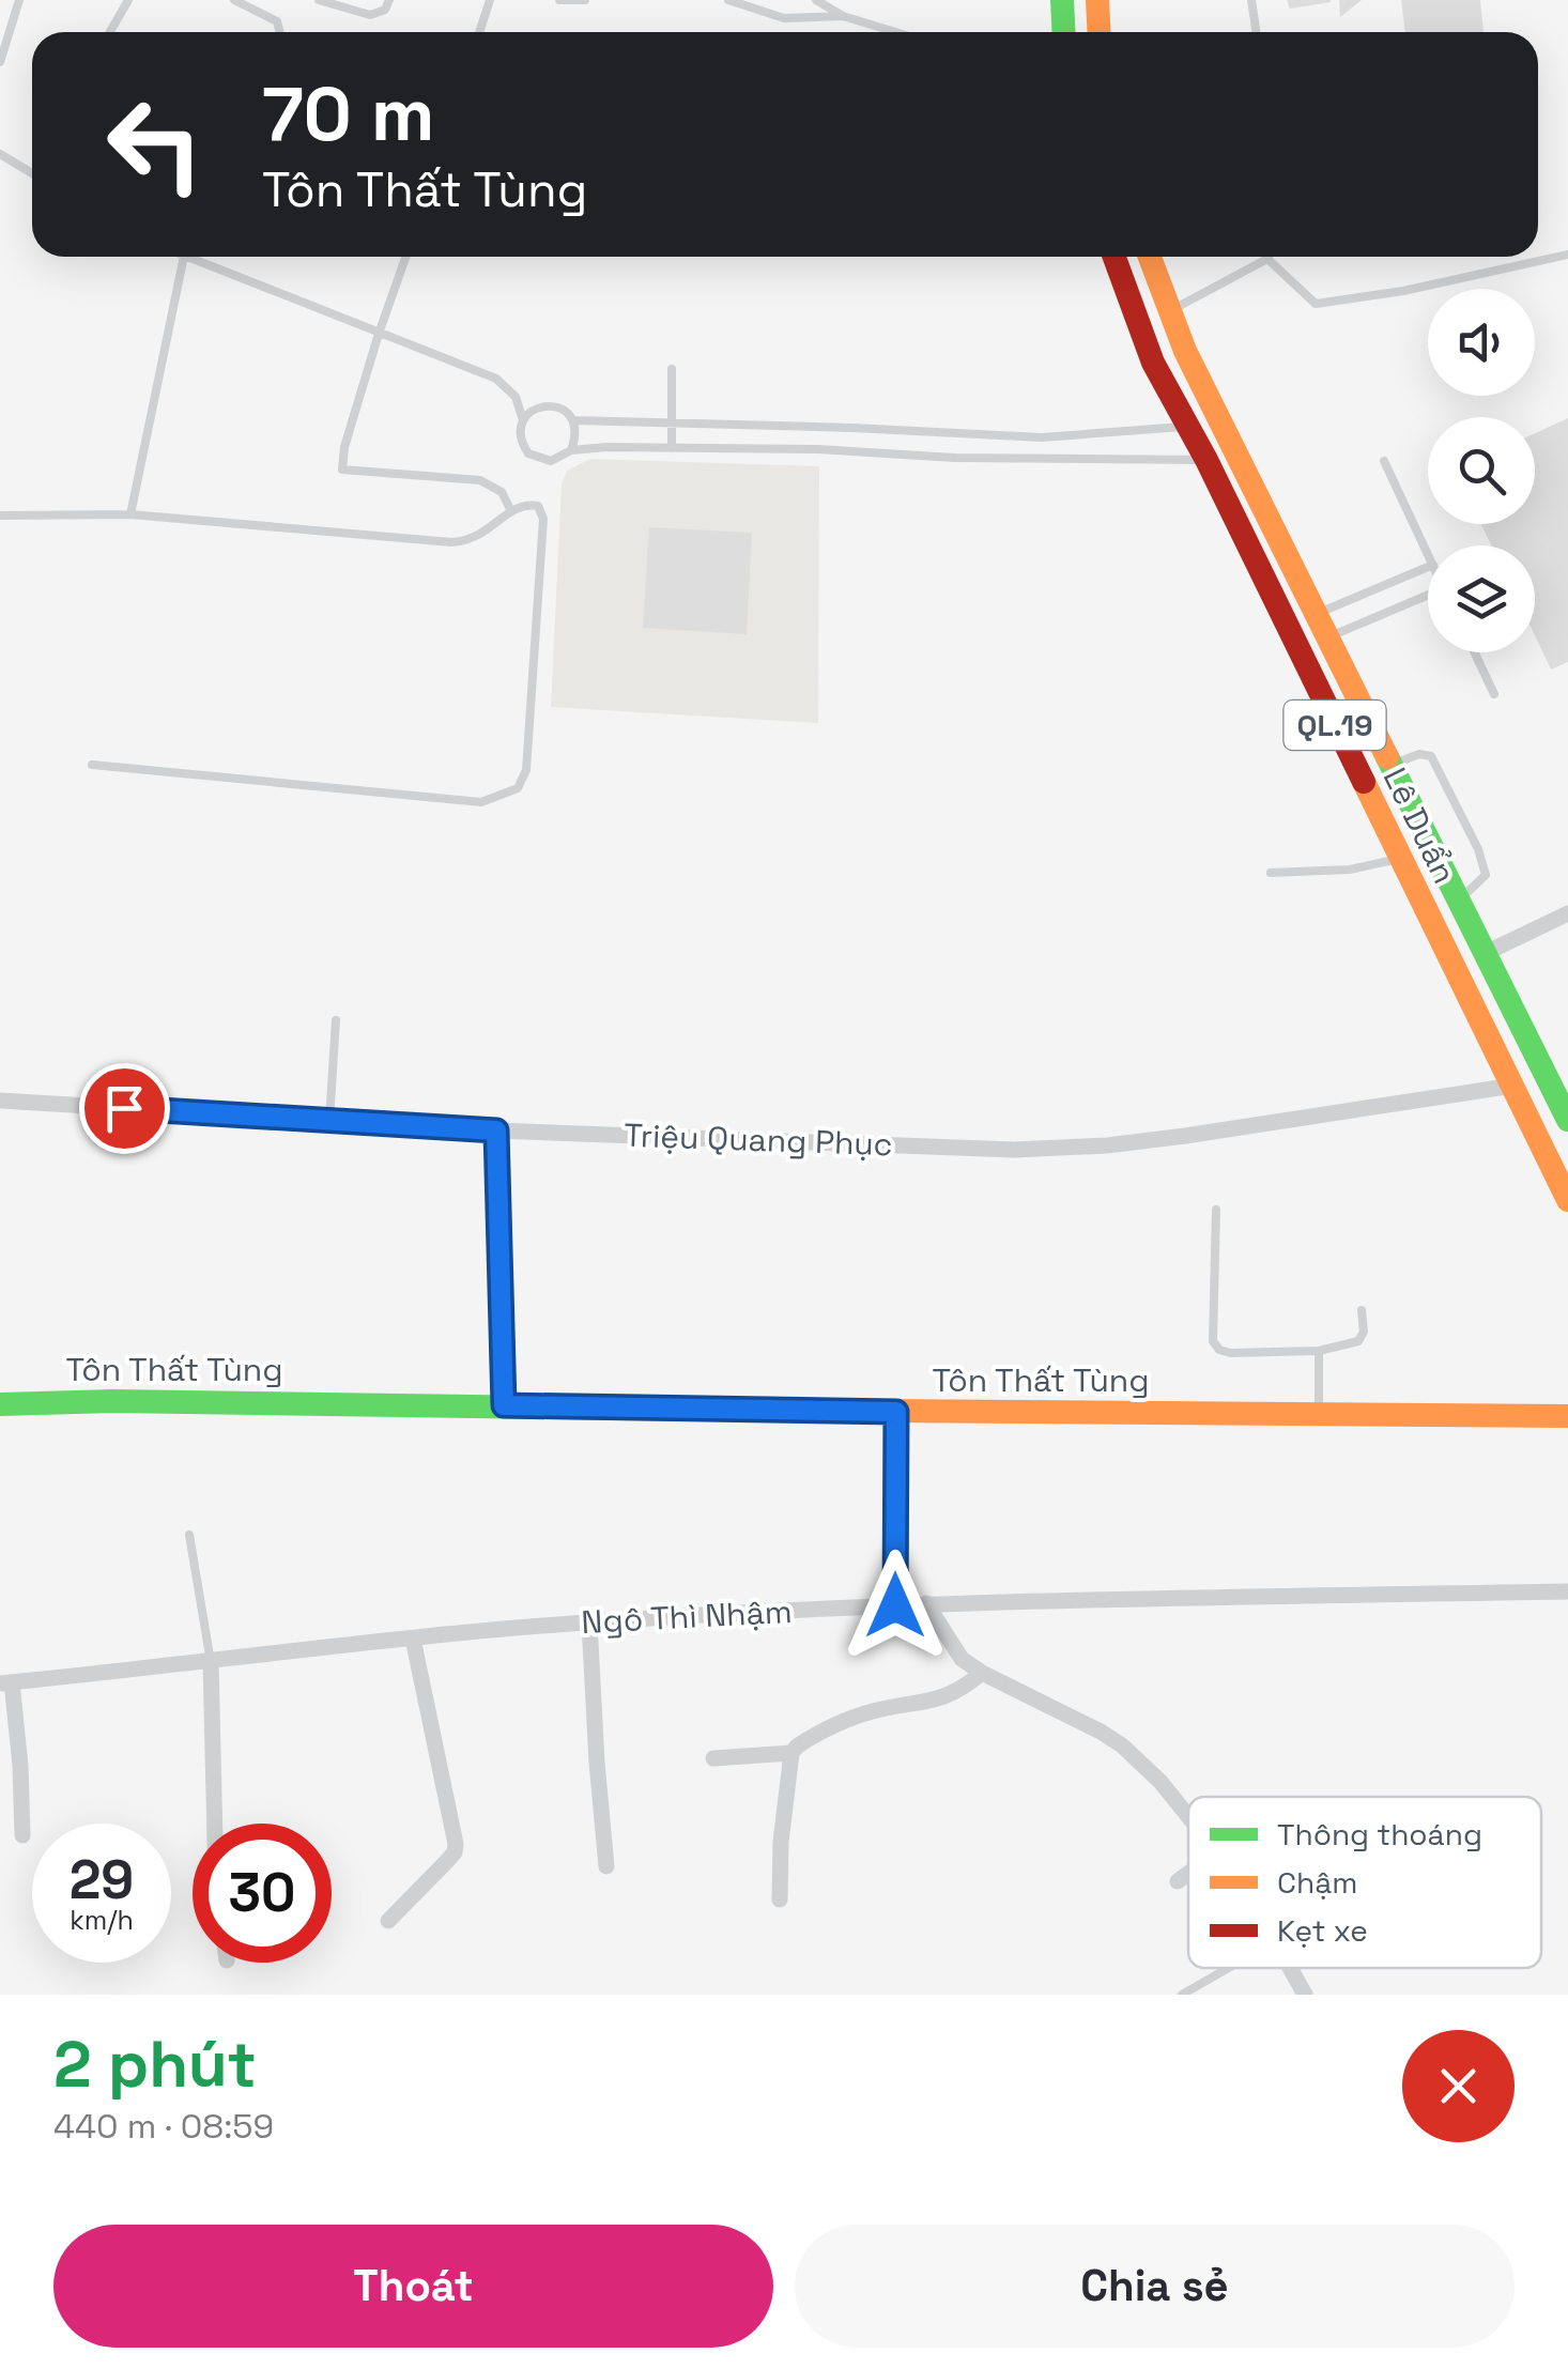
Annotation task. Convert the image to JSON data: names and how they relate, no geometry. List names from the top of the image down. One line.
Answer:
{"streets":{"main road":["QL.19","Lê Duẩn","Tôn Thất Tùng"],"street":["Triệu Quang Phục","Ngô Thì Nhậm"]},"crossings":[["Lê Duẩn","Triệu Quang Phục"]],"legend":["Thông thoáng","Chậm","Kẹt xe"],"page":{"turn":["70 m","Tôn Thất Tùng"],"speed":"29 km/h","limit":"30","heading":["2 phút","440 m · 08:59"],"buttons":["Thoát","Chia sẻ"]}}
